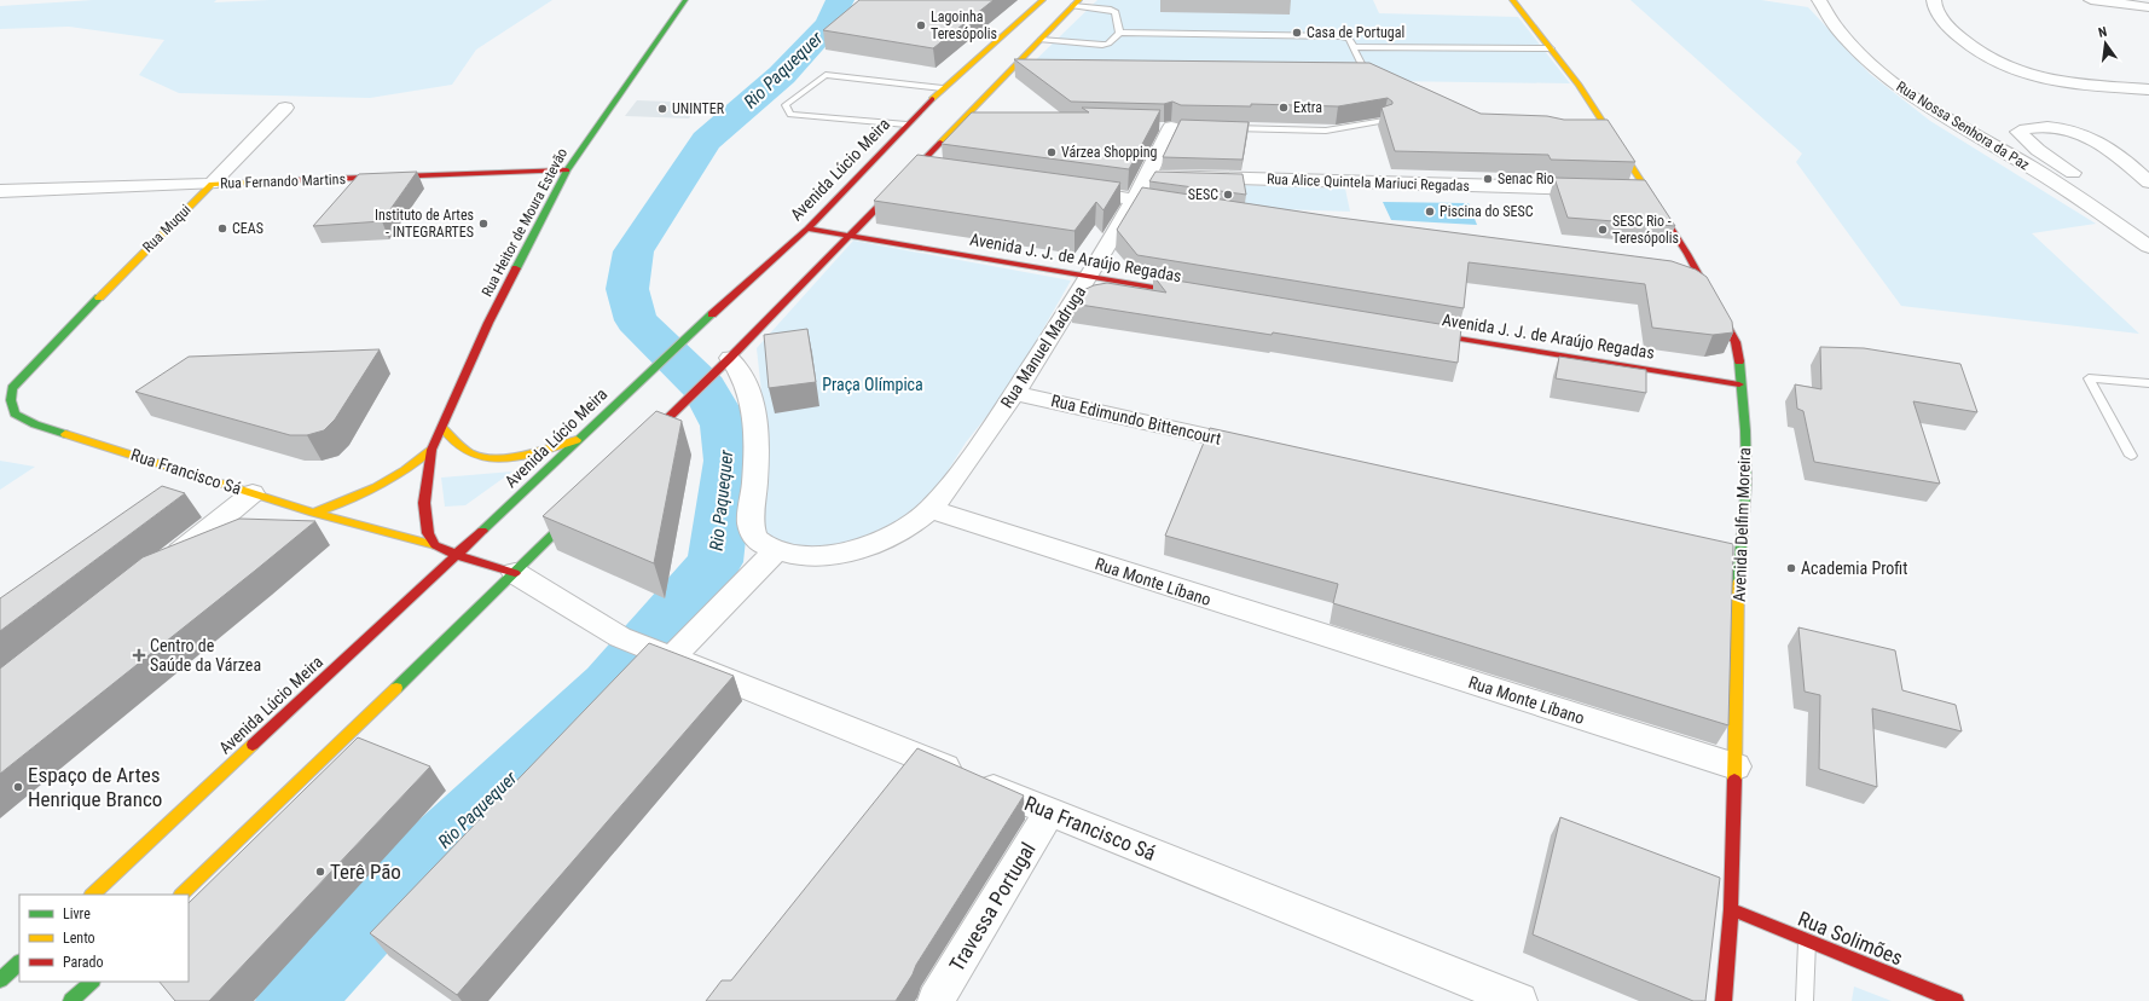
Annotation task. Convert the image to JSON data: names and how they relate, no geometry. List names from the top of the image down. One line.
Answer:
{"streets":{"main road":["Avenida Lúcio Meira","Rua Fernando Martins","Rua Heitor de Moura Estevão","Rua Muqui","Avenida J. J. de Araújo Regadas","Rua Francisco Sá","Avenida Delfim Moreira","Rua Solimões"],"street":["Rua Nossa Senhora da Paz","Rua Alice Quintela Mariuci Regadas","Rua Manuel Madruga","Rua Edimundo Bittencourt","Rua Monte Líbano","Travessa Portugal"]},"crossings":[["Avenida Lúcio Meira","Avenida J. J. de Araújo Regadas"],["Avenida Lúcio Meira","Rua Francisco Sá"],["Rua Fernando Martins","Rua Heitor de Moura Estevão"],["Rua Fernando Martins","Rua Muqui"],["Rua Alice Quintela Mariuci Regadas","Rua Manuel Madruga"],["Rua Muqui","Rua Francisco Sá"],["Avenida J. J. de Araújo Regadas","Rua Manuel Madruga"],["Avenida J. J. de Araújo Regadas","Avenida Delfim Moreira"],["Rua Manuel Madruga","Rua Edimundo Bittencourt"],["Rua Manuel Madruga","Rua Monte Líbano"],["Rua Francisco Sá","Travessa Portugal"],["Avenida Delfim Moreira","Rua Monte Líbano"],["Avenida Delfim Moreira","Rua Solimões"]],"water":["Rio Paquequer"],"parks":["Praça Olímpica"],"places":{"other":["Lagoinha Teresópolis","Casa de Portugal","Extra","UNINTER","Várzea Shopping","Senac Rio","SESC","Piscina do SESC","Instituto de Artes - INTEGRARTES","CEAS","SESC Rio - Teresópolis","Academia Profit","Espaço de Artes Henrique Branco","Terê Pão"],"health":["Centro de Saúde da Várzea"]},"legend":["Livre","Lento","Parado"],"north":"top"}
